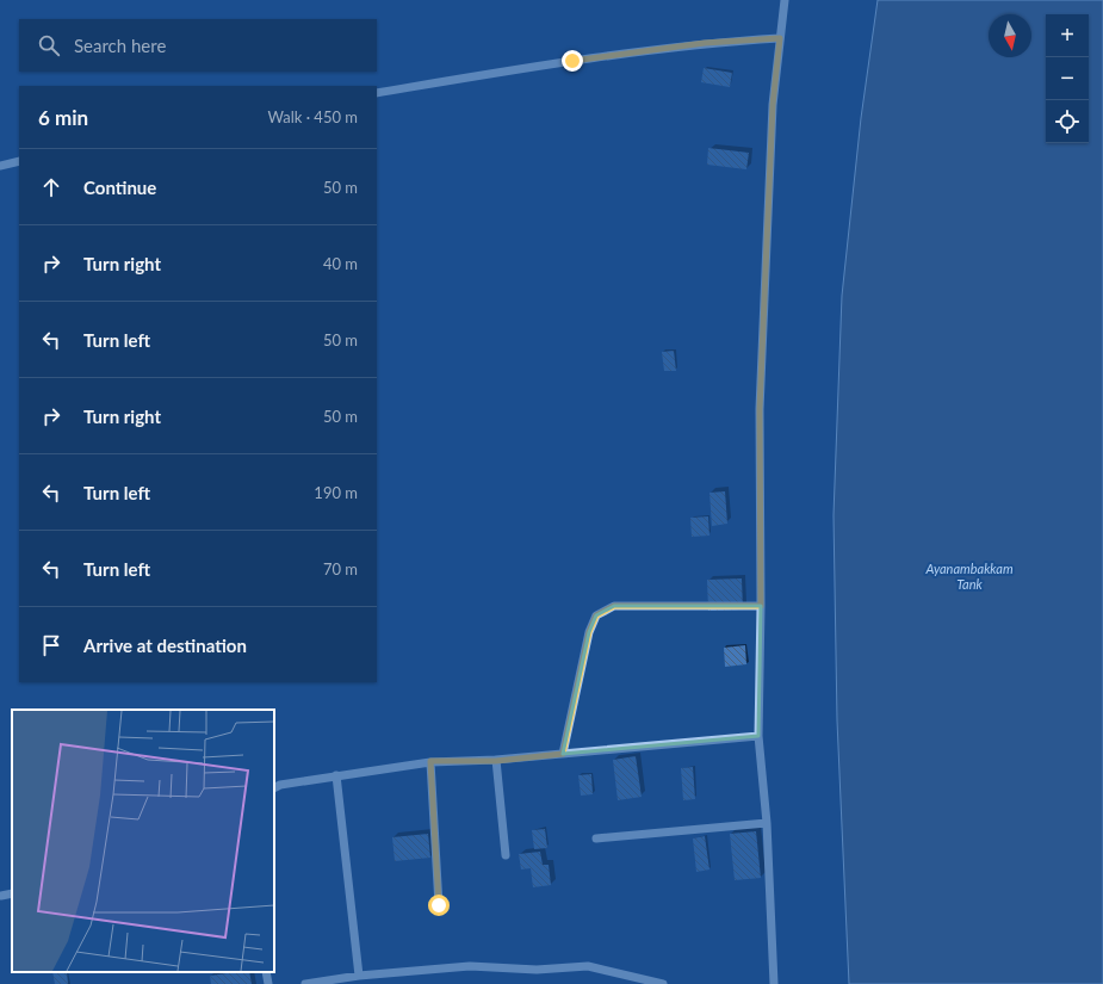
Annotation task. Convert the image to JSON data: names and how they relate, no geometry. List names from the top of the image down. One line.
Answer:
{"water":["Ayanambakkam Tank"],"north":"bottom","page":{"map_buttons":["+","−"],"search":"Search here","heading":["6 min","Walk · 450 m"],"list":[["Continue","50 m"],["Turn right","40 m"],["Turn left","50 m"],["Turn right","50 m"],["Turn left","190 m"],["Turn left","70 m"],"Arrive at destination"]}}
